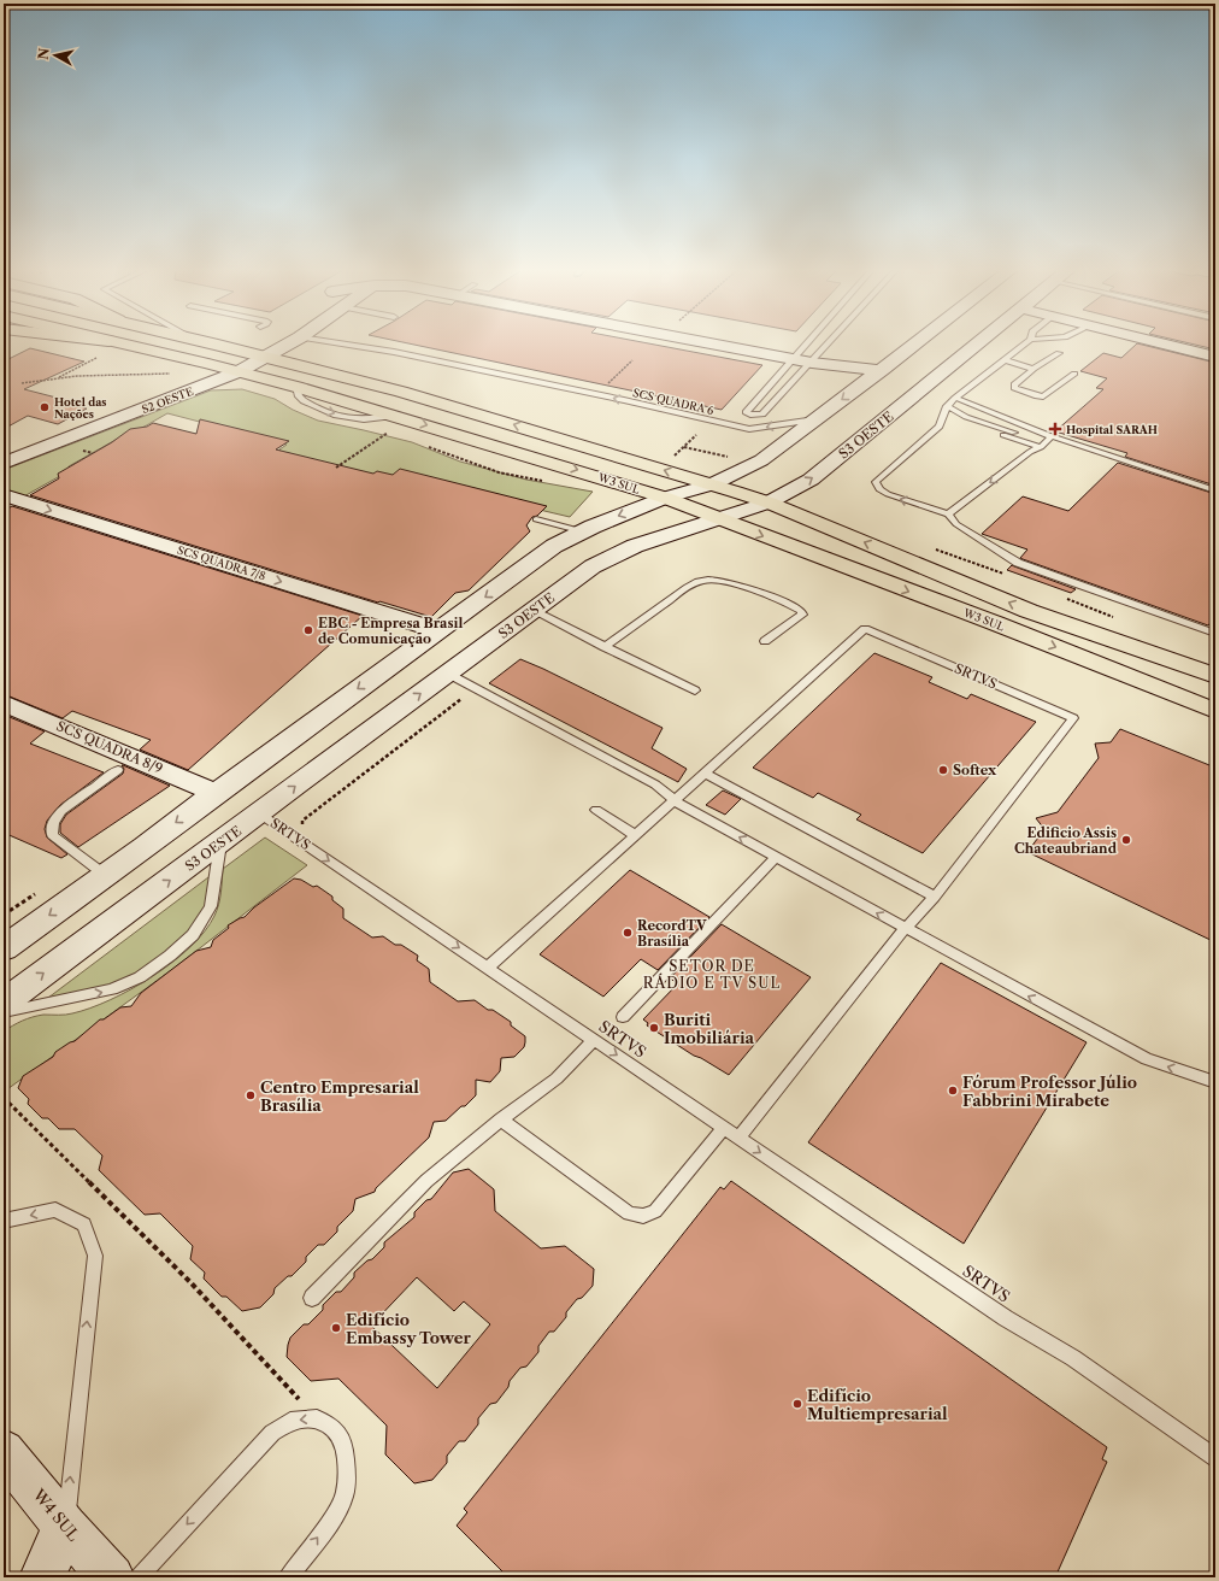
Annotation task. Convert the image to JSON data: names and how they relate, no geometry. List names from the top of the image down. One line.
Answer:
{"streets":{"main road":["S2 OESTE","S3 OESTE","W3 SUL","SCS QUADRA 7/8","SCS QUADRA 8/9","W4 SUL"],"lane":["SCS QUADRA 6","SRTVS"]},"crossings":[["S2 OESTE","W3 SUL"],["S3 OESTE","W3 SUL"],["S3 OESTE","SRTVS"]],"one_way":["SCS QUADRA 6","SCS QUADRA 7/8","SRTVS"],"districts":["SETOR DE RÁDIO E TV SUL"],"places":{"other":["Hotel das Nações","EBC - Empresa Brasil de Comunicação","Softex","Edificio Assis Chateaubriand","RecordTV Brasília","Buriti Imobiliária","Fórum Professor Júlio Fabbrini Mirabete","Centro Empresarial Brasília","Edifício Embassy Tower","Edifício Multiempresarial"],"health":["Hospital SARAH"]},"north":"left"}
